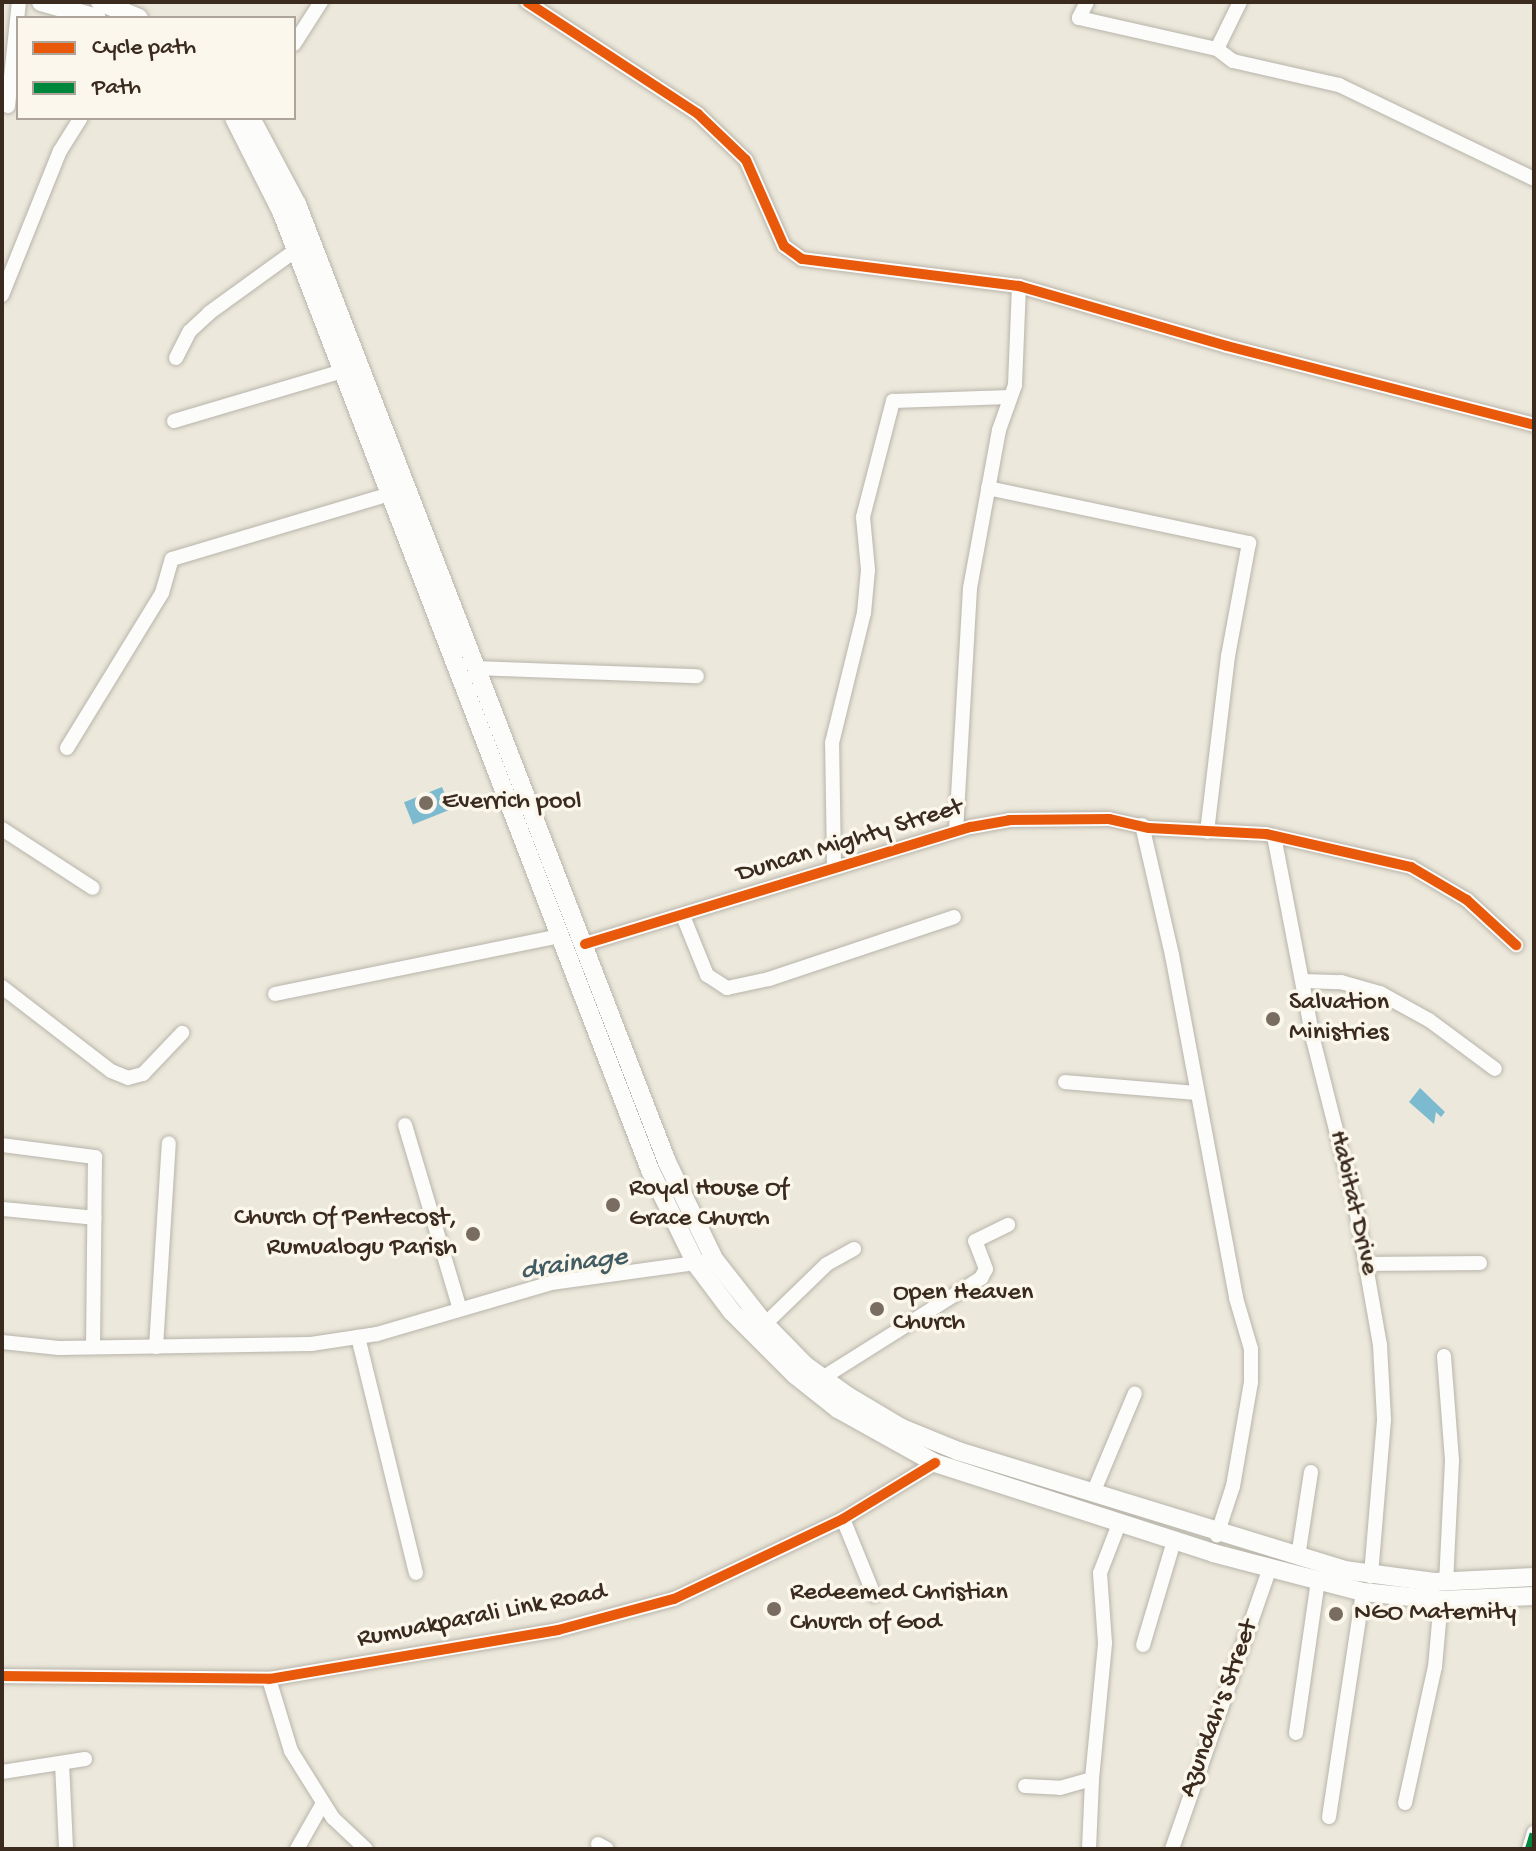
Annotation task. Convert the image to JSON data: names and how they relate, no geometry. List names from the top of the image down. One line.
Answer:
{"streets":{"street":["Duncan Mighty Street","Habitat Drive","Rumuakparali Link Road","Azundah's Street"]},"crossings":[["Duncan Mighty Street","Habitat Drive"]],"water":["drainage"],"places":["Everrich pool","Salvation Ministries","Royal House Of Grace Church","Church Of Pentecost, Rumualogu Parish","Open Heaven Church","Redeemed Christian Church of God","NGO Maternity"],"legend":["Cycle path","Path"]}
